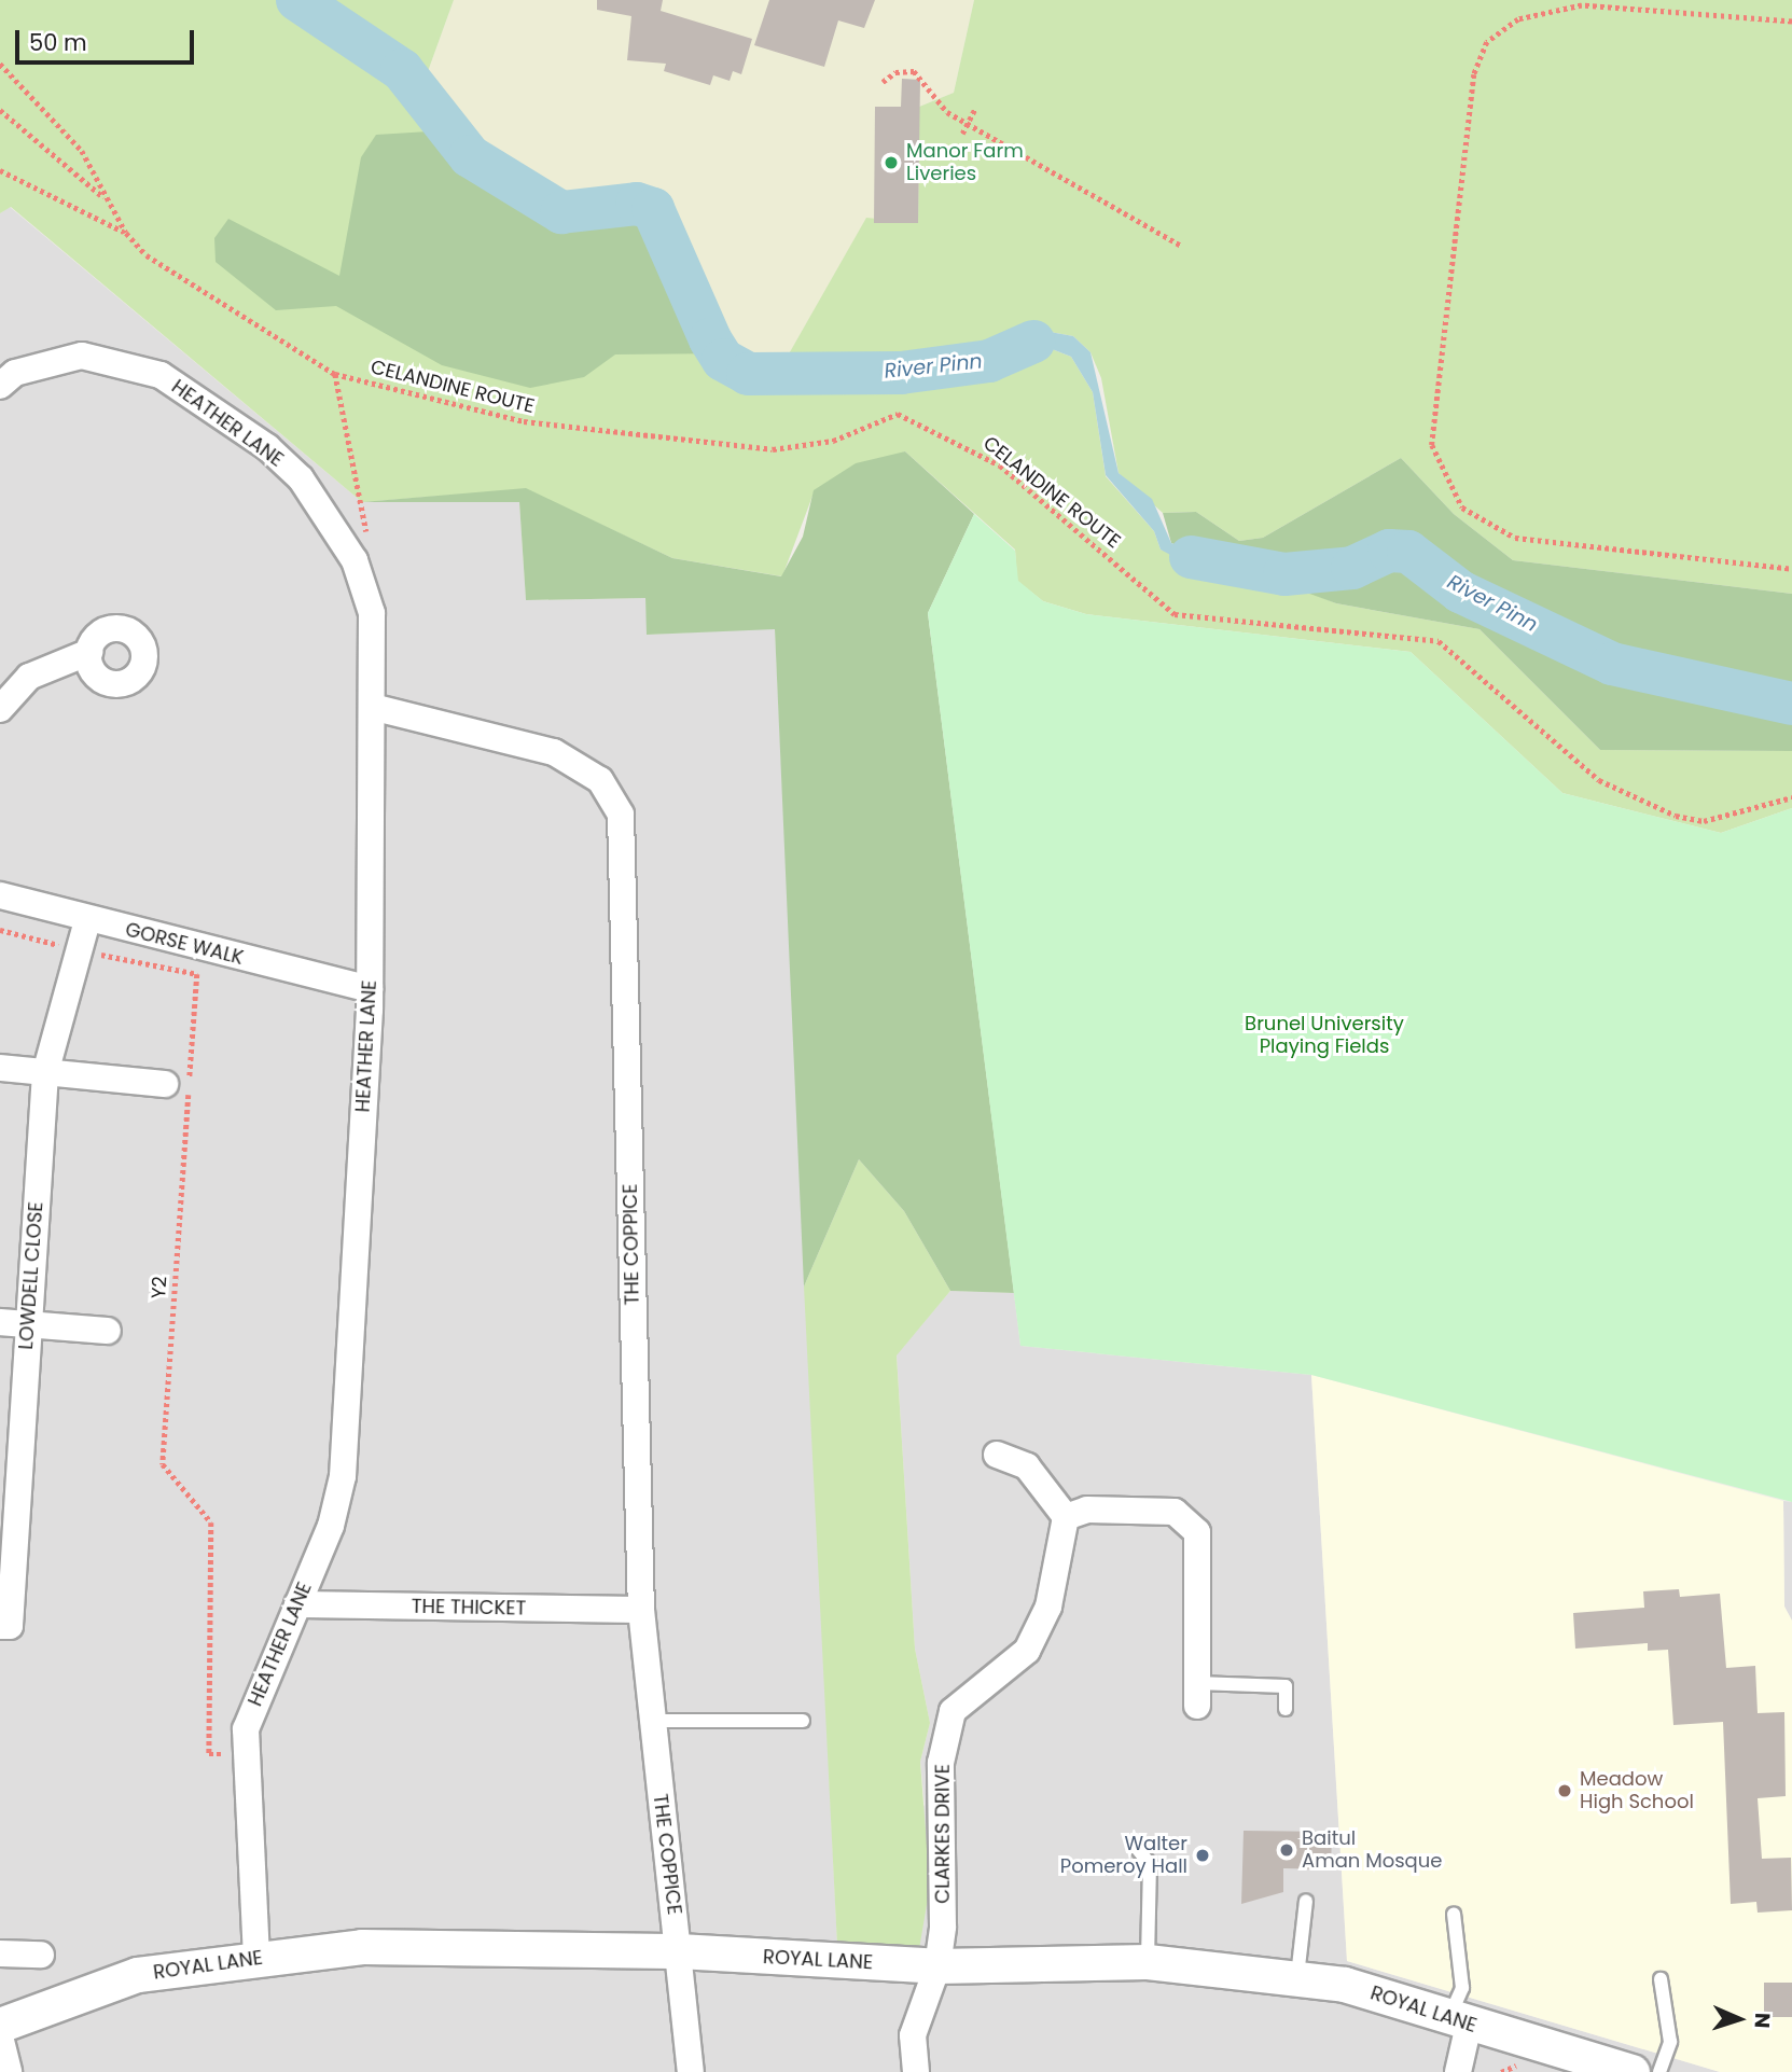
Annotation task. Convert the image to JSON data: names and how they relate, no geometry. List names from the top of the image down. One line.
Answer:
{"streets":{"street":["HEATHER LANE","GORSE WALK","THE COPPICE","LOWDELL CLOSE","THE THICKET","CLARKES DRIVE","ROYAL LANE"],"path":["CELANDINE ROUTE","Y2"]},"crossings":[["HEATHER LANE","GORSE WALK"],["HEATHER LANE","THE COPPICE"],["HEATHER LANE","Y2"],["HEATHER LANE","THE THICKET"],["HEATHER LANE","ROYAL LANE"],["GORSE WALK","LOWDELL CLOSE"],["THE COPPICE","THE THICKET"],["THE COPPICE","ROYAL LANE"],["LOWDELL CLOSE","Y2"],["CLARKES DRIVE","ROYAL LANE"]],"water":["River Pinn"],"parks":["Brunel University Playing Fields"],"places":["Manor Farm Liveries","Meadow High School","Baitul Aman Mosque","Walter Pomeroy Hall"],"scale_bar":"50 m","north":"right"}
